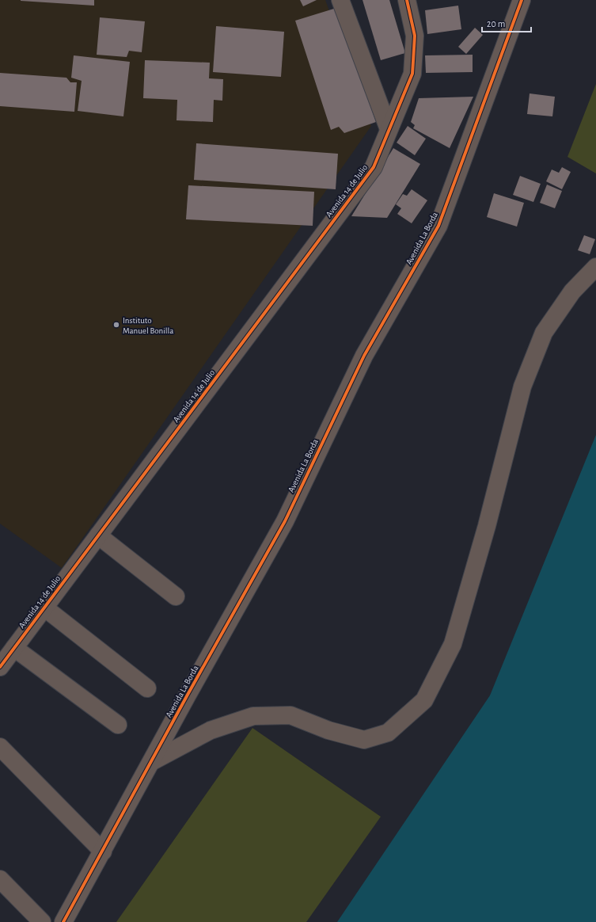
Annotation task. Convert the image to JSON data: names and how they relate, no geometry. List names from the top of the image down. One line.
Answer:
{"streets":{"street":["Avenida 14 de Julio","Avenida La Borda"]},"places":["Instituto Manuel Bonilla"],"scale_bar":"20 m"}
